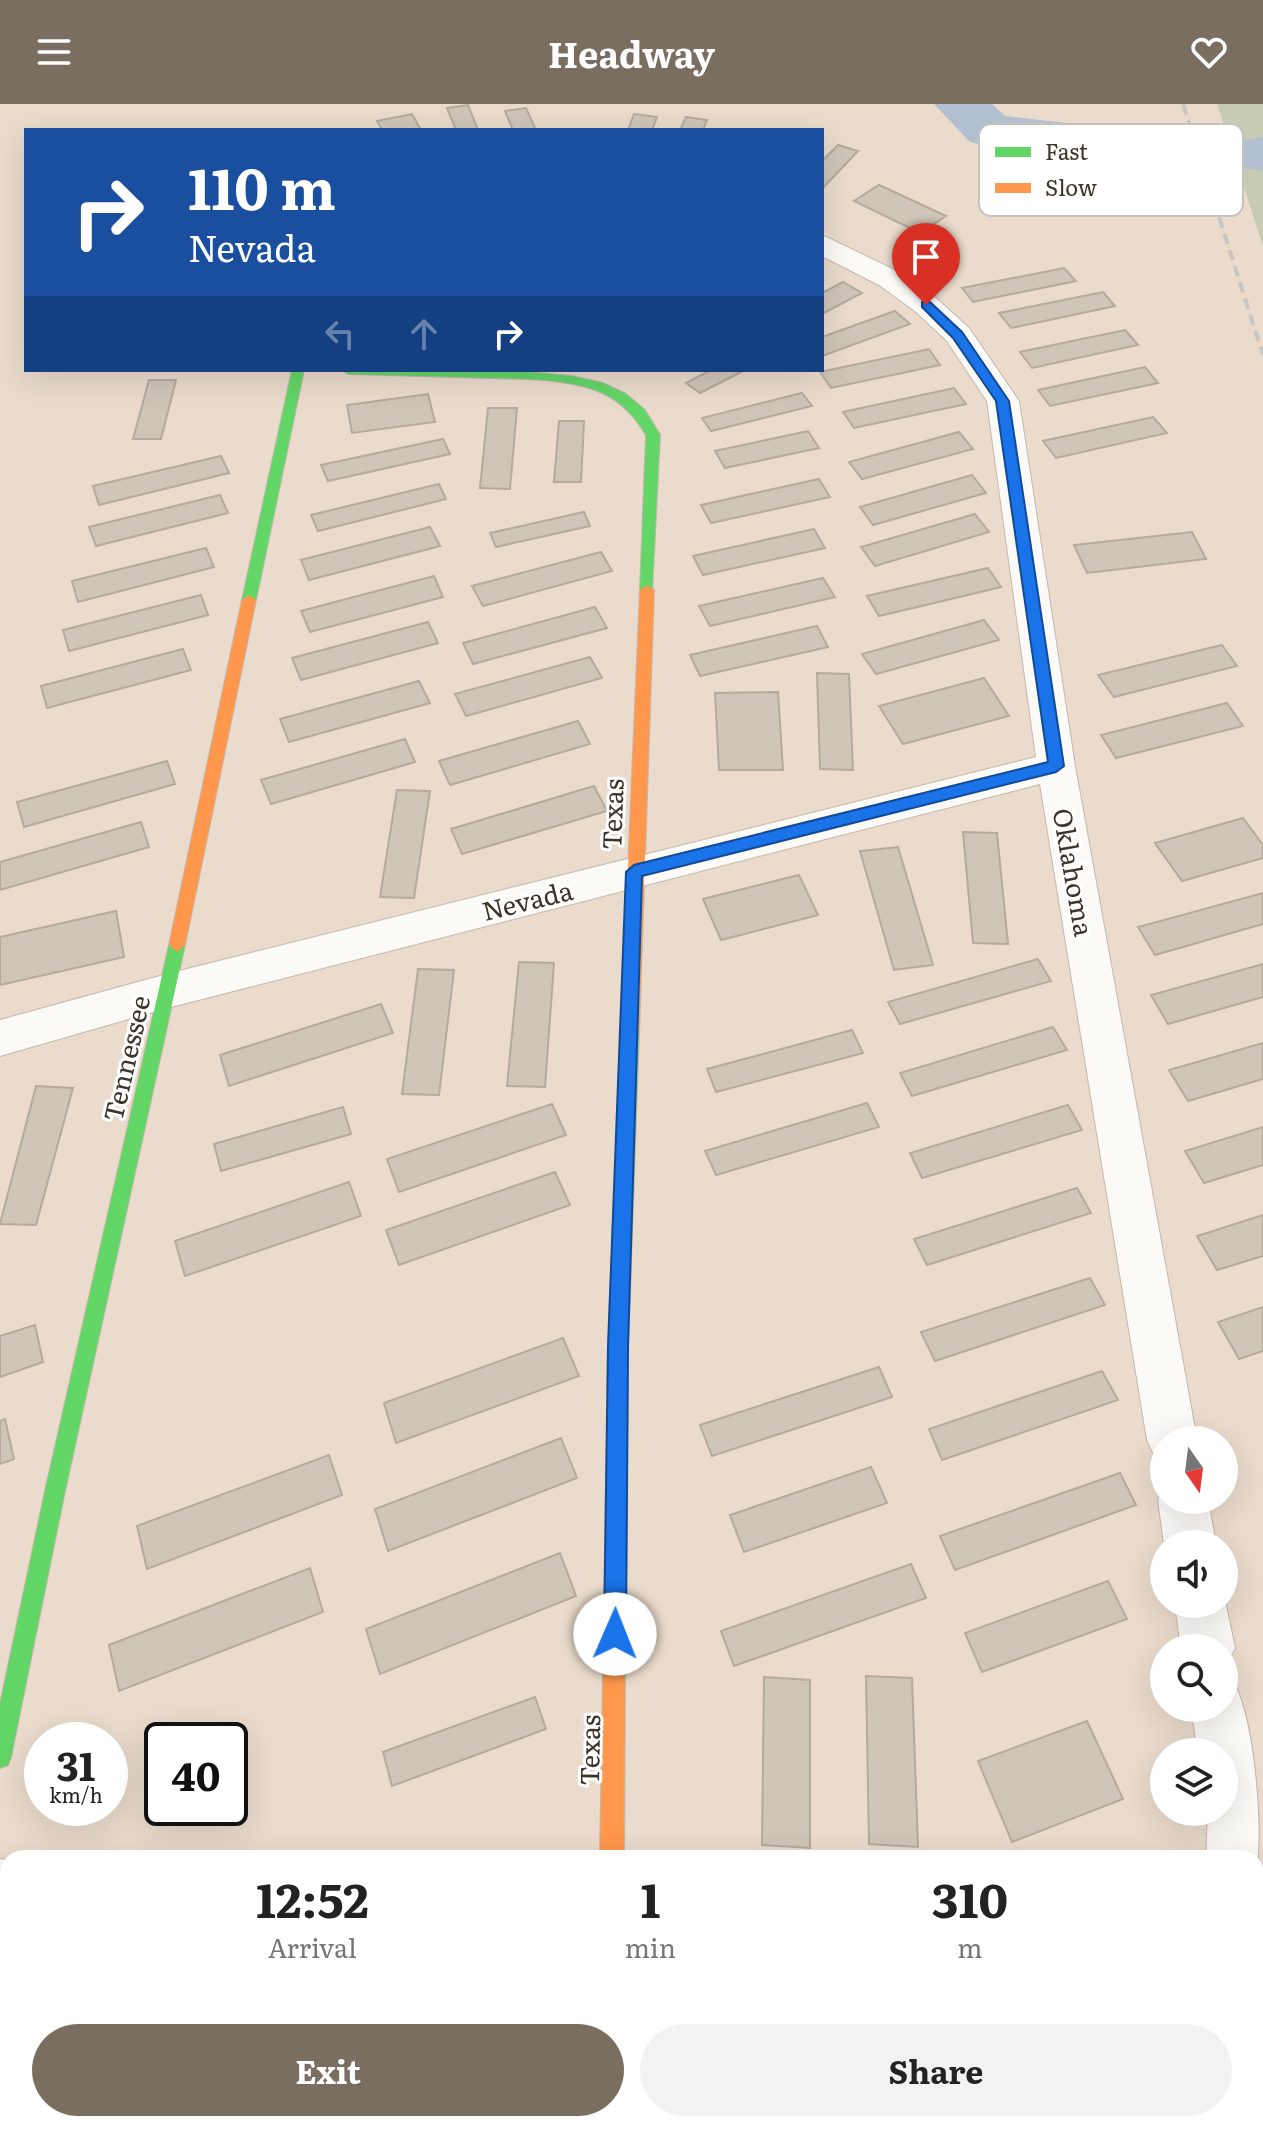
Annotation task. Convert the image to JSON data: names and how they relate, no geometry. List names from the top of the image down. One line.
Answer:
{"streets":{"street":["Texas","Oklahoma","Nevada","Tennessee"]},"crossings":[["Texas","Nevada"],["Oklahoma","Nevada"],["Nevada","Tennessee"]],"legend":["Fast","Slow"],"north":"bottom","page":{"header":"Headway","turn":["110 m","Nevada"],"speed":"31 km/h","limit":"40","eta":["12:52","Arrival","1","min","310","m"],"buttons":["Exit","Share"]}}
